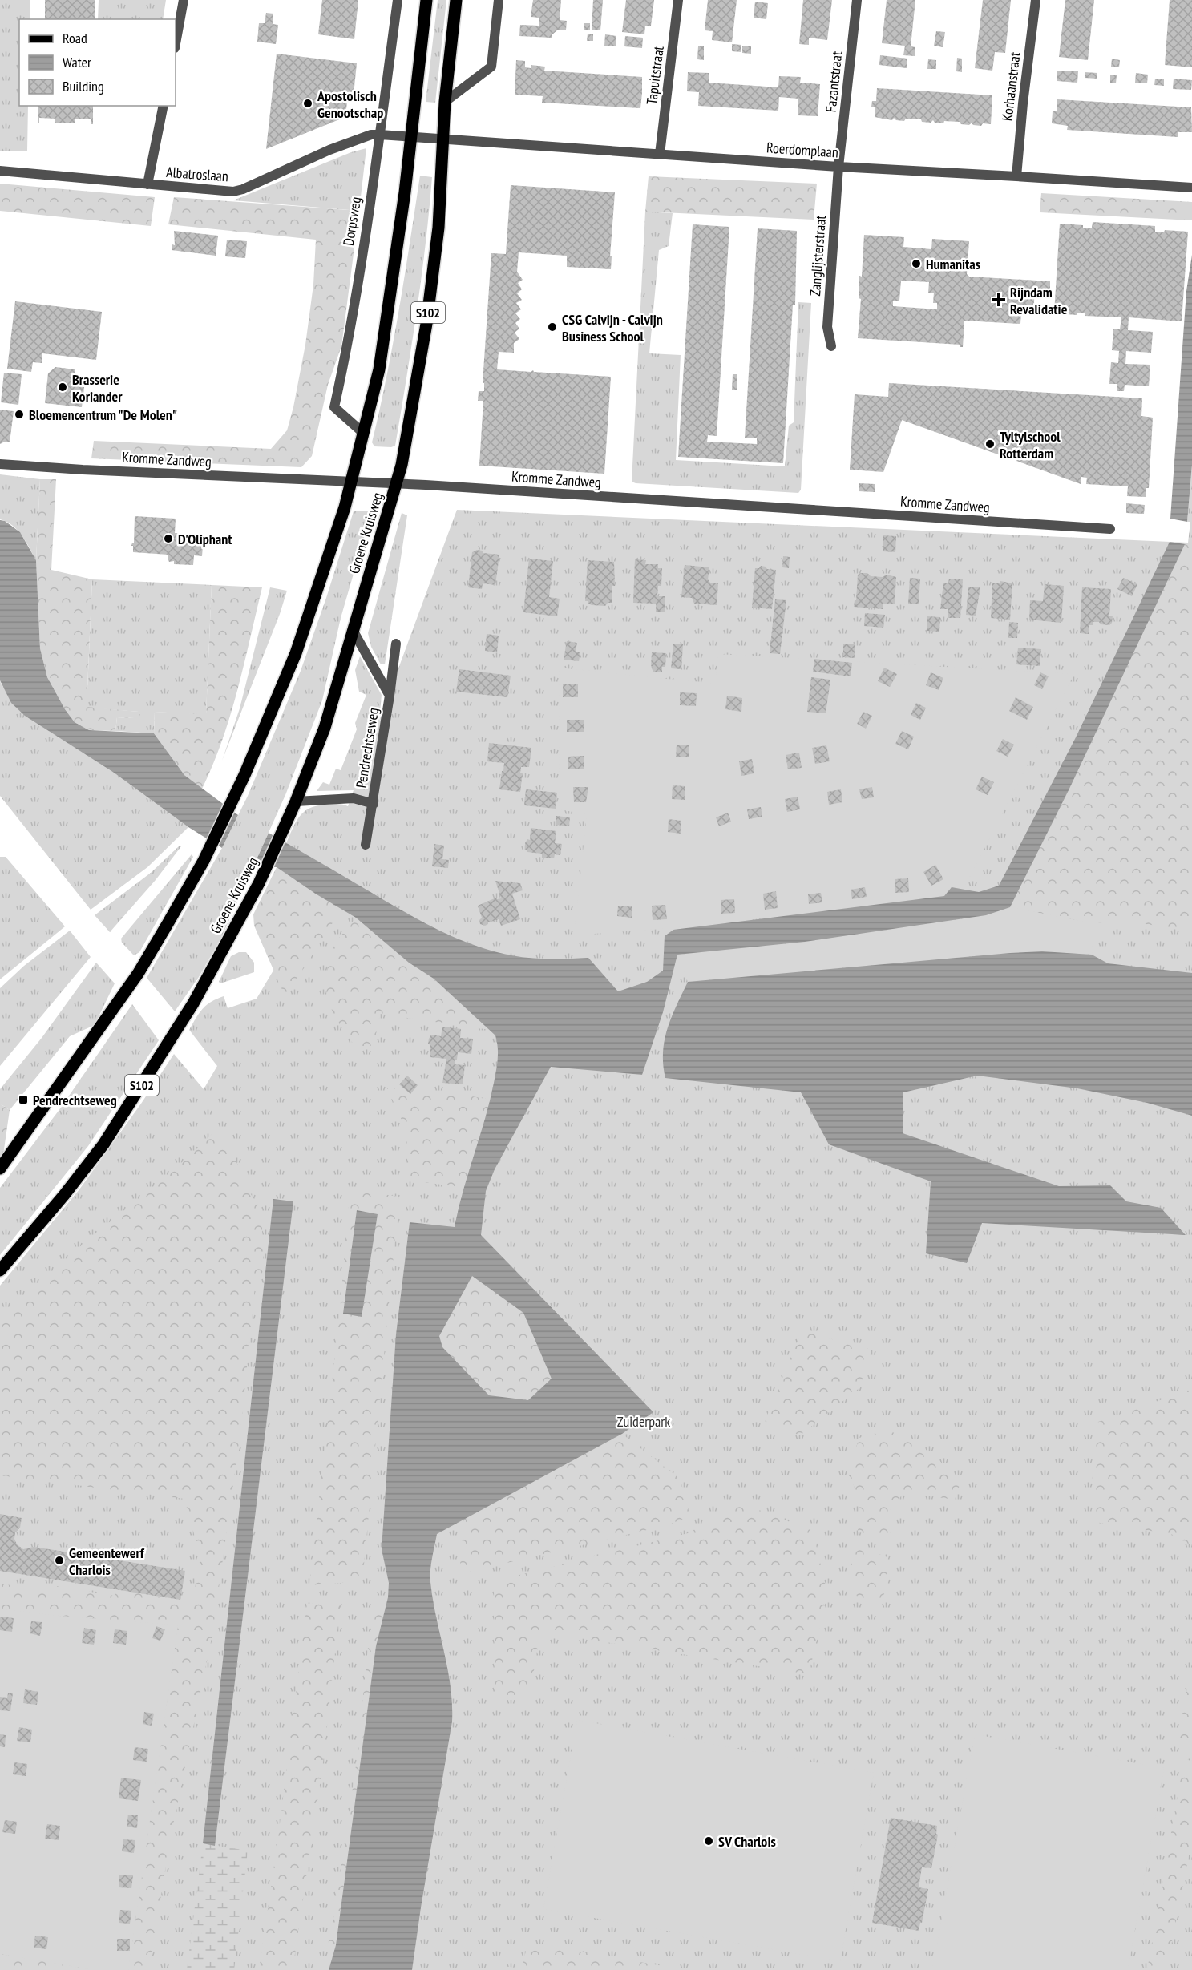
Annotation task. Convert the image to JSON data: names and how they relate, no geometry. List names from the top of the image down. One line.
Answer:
{"streets":{"main road":["S102","Groene Kruisweg"],"street":["Tapuitstraat","Fazantstraat","Korhaanstraat","Roerdomplaan","Albatroslaan","Dorpsweg","Zanglijsterstraat","Kromme Zandweg","Pendrechtseweg"]},"crossings":[["Tapuitstraat","Roerdomplaan"],["Fazantstraat","Roerdomplaan"],["Fazantstraat","Zanglijsterstraat"],["Korhaanstraat","Roerdomplaan"],["Roerdomplaan","Albatroslaan"],["Roerdomplaan","Zanglijsterstraat"],["Roerdomplaan","S102"],["Albatroslaan","Dorpsweg"],["S102","Kromme Zandweg"],["S102","Groene Kruisweg"],["Kromme Zandweg","Groene Kruisweg"],["Groene Kruisweg","Pendrechtseweg"]],"parks":["Zuiderpark"],"places":{"other":["Apostolisch Genootschap","Humanitas","CSG Calvijn - Calvijn Business School","Brasserie Koriander","Bloemencentrum \"De Molen\"","Tyltylschool Rotterdam","D'Oliphant","Gemeentewerf Charlois","SV Charlois"],"health":["Rijndam Revalidatie"],"transit":["Pendrechtseweg"]},"legend":["Road","Water","Building"]}
